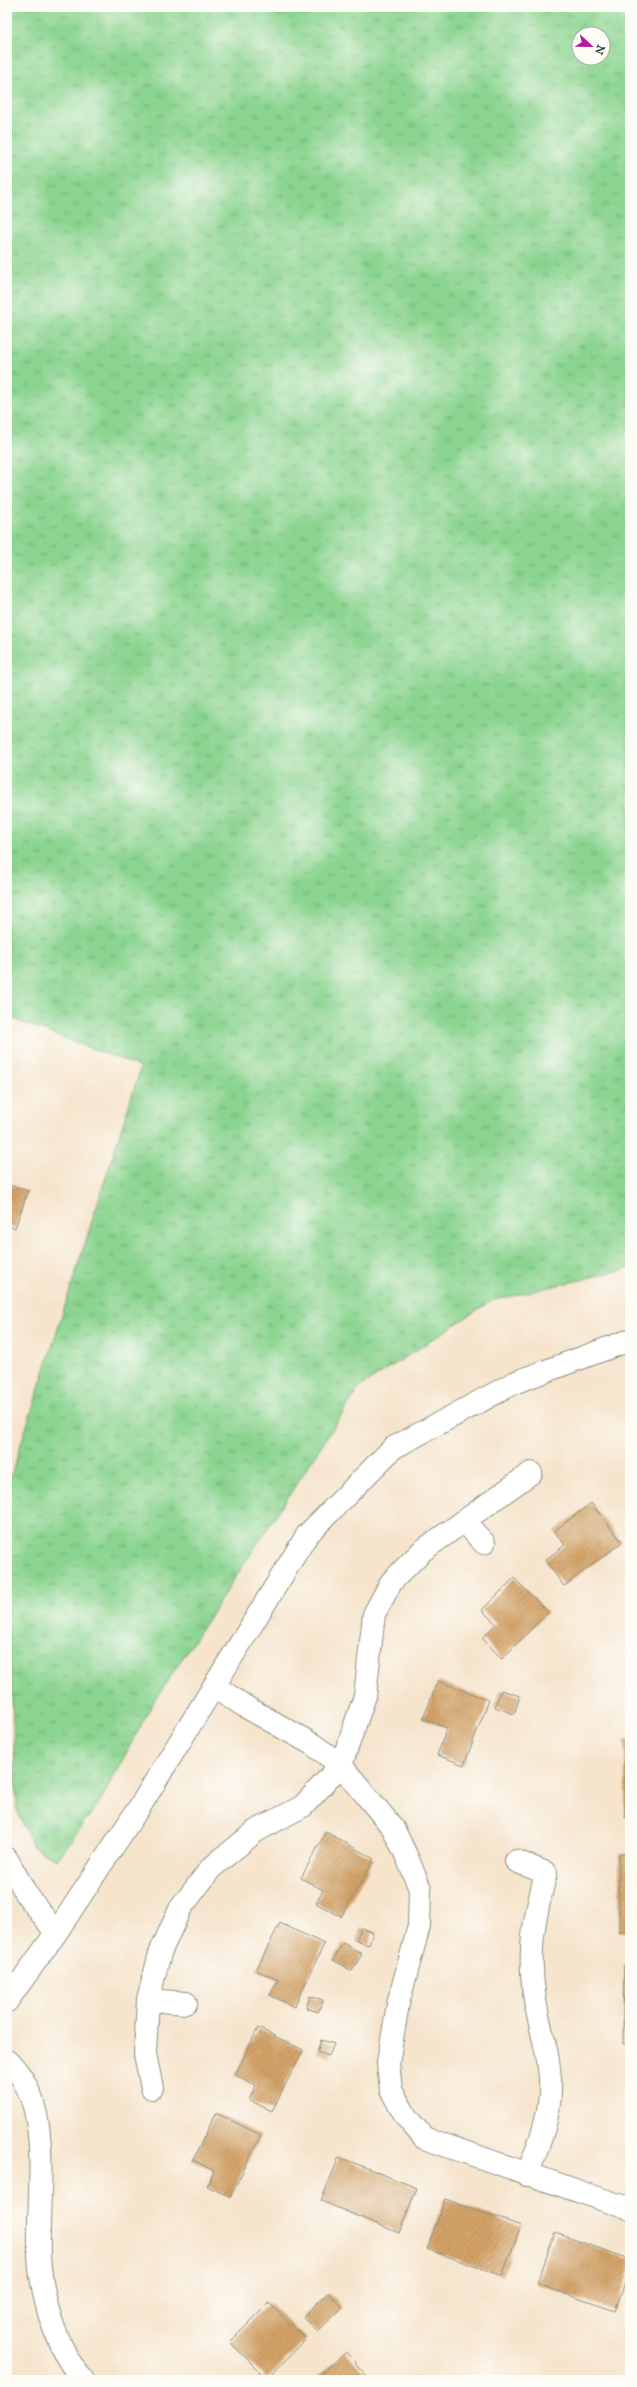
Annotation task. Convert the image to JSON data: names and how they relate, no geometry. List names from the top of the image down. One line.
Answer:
{"north":"right"}
